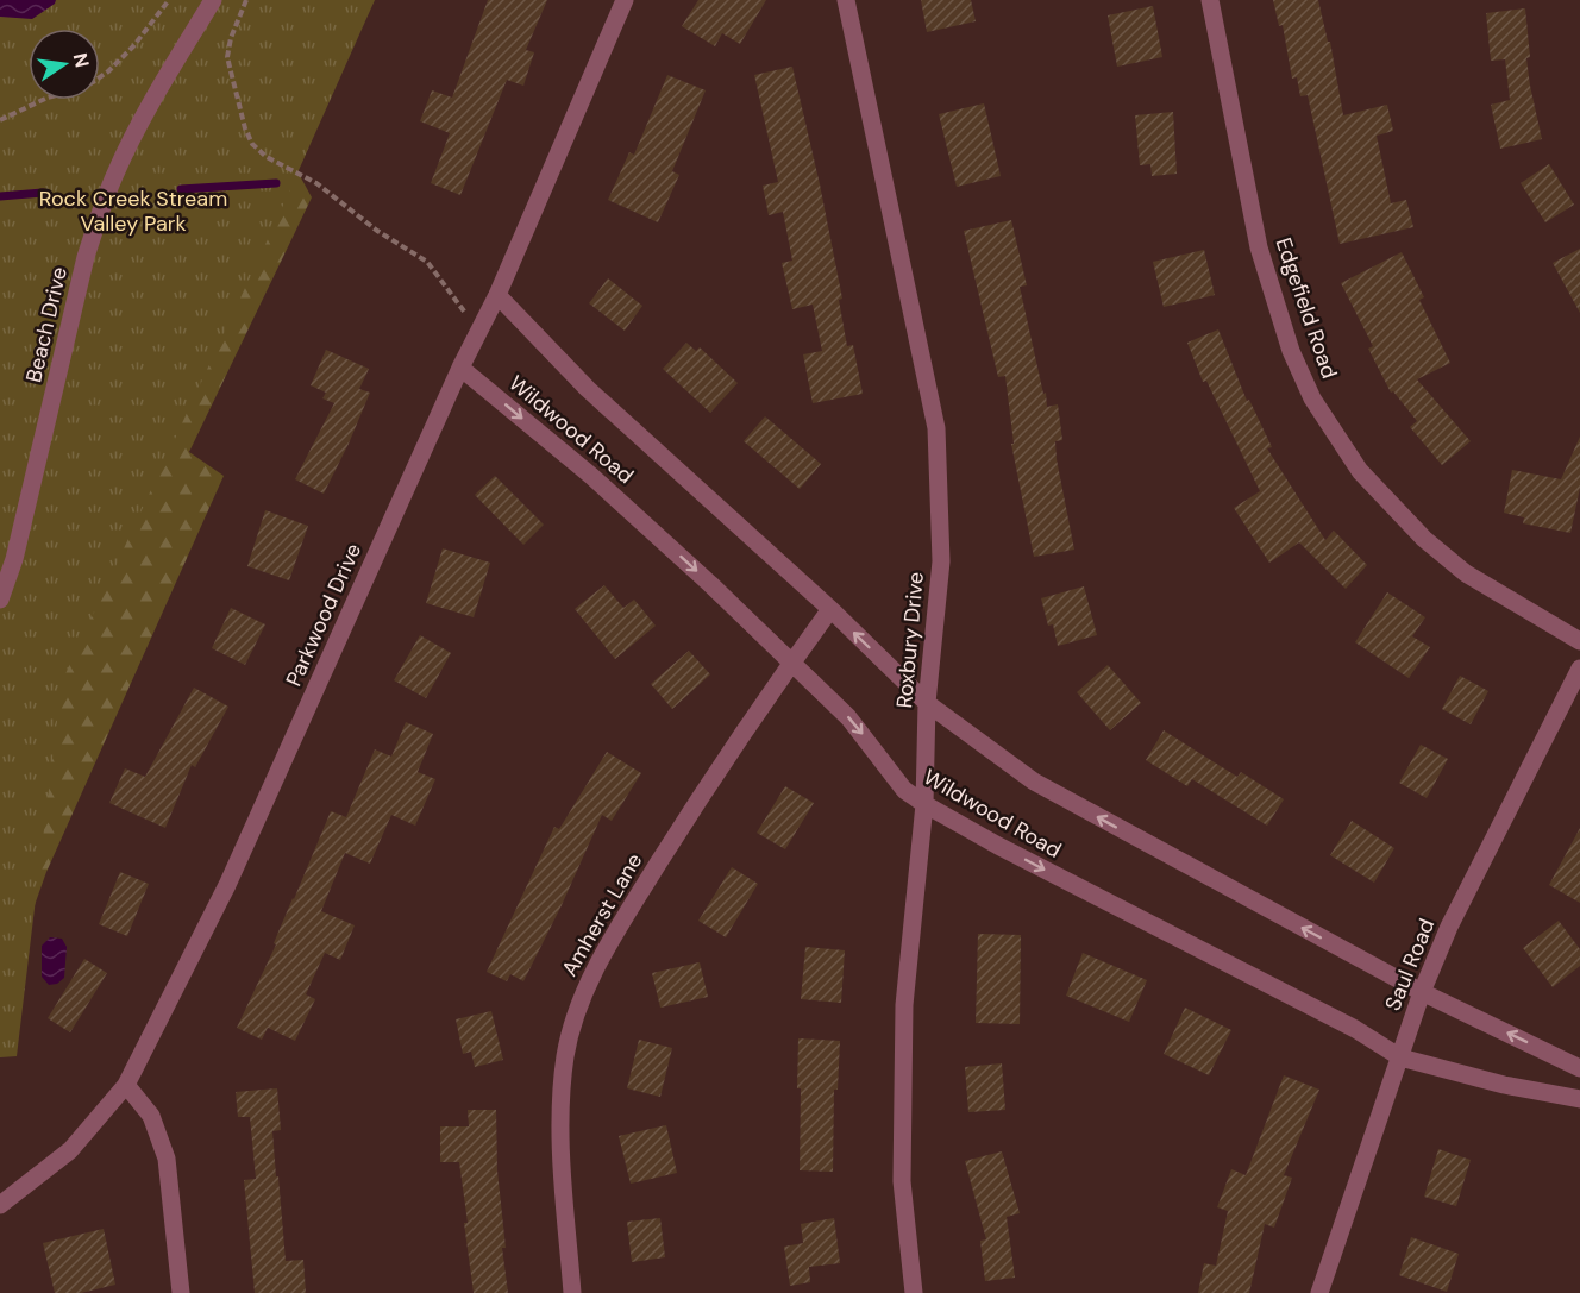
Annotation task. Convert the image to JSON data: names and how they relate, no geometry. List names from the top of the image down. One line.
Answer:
{"streets":{"street":["Edgefield Road","Beach Drive","Wildwood Road","Parkwood Drive","Roxbury Drive","Amherst Lane","Saul Road"]},"crossings":[["Wildwood Road","Parkwood Drive"],["Wildwood Road","Roxbury Drive"],["Wildwood Road","Amherst Lane"],["Wildwood Road","Saul Road"]],"parks":["Rock Creek Stream Valley Park"],"north":"right"}
